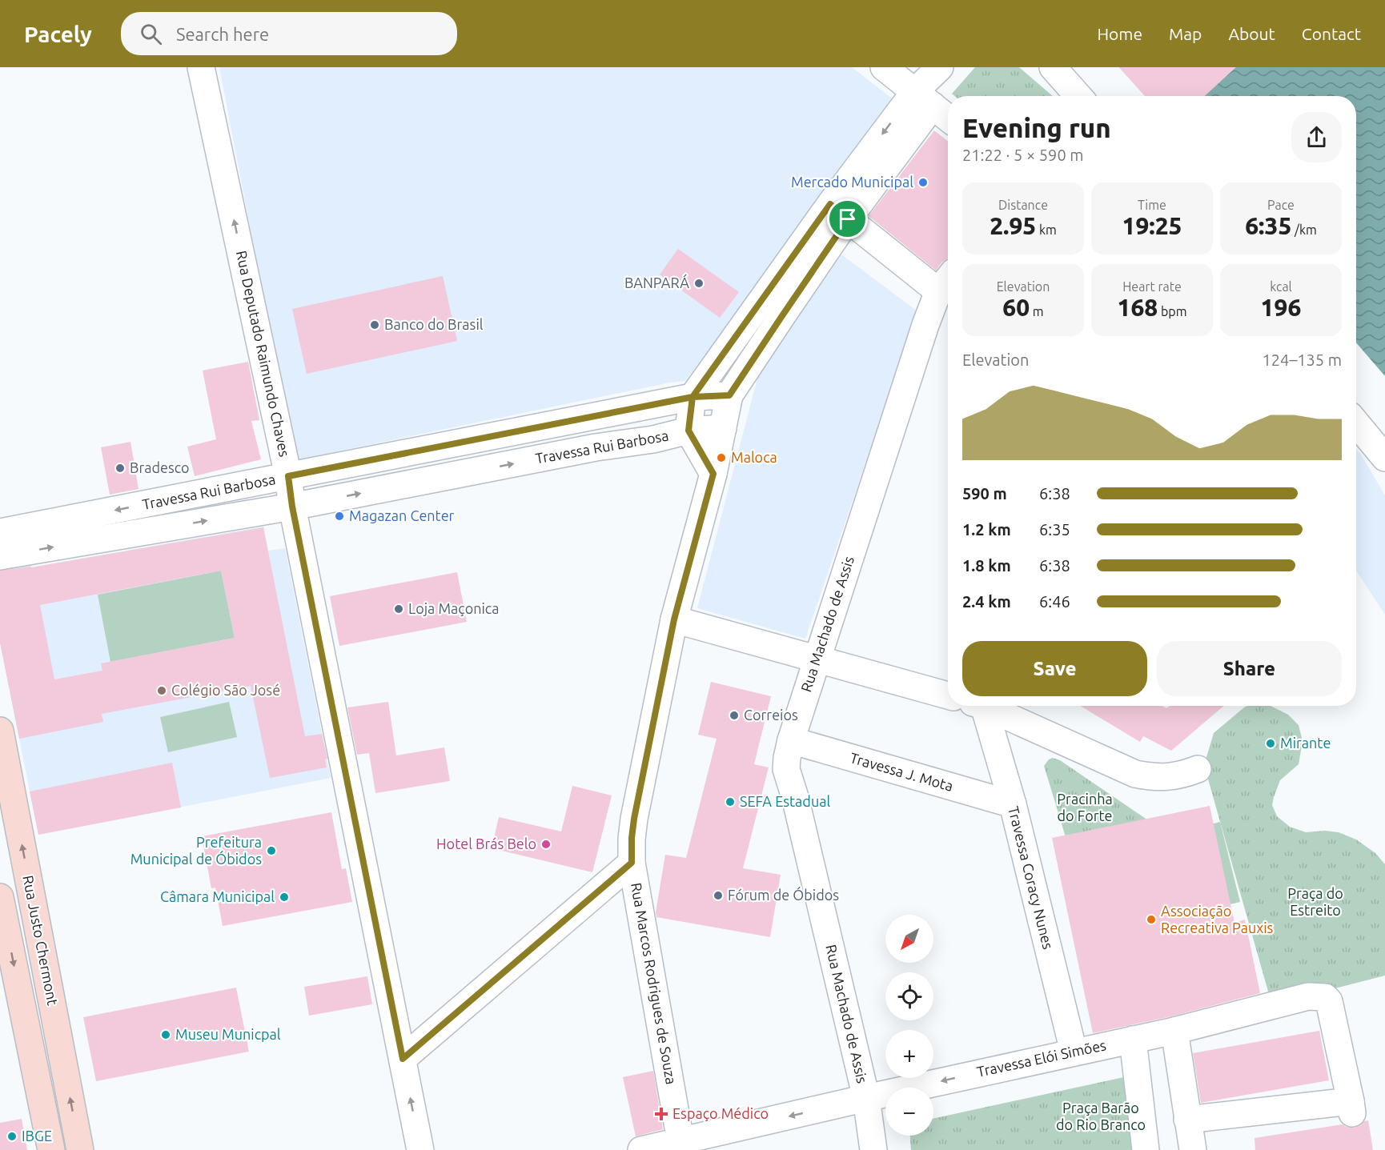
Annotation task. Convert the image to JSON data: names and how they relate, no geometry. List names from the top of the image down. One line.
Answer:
{"streets":{"street":["Rua Deputado Raimundo Chaves","Travessa Rui Barbosa","Rua Machado de Assis","Travessa J. Mota","Travessa Coracy Nunes","Rua Justo Chermont","Rua Marcos Rodrigues de Souza","Travessa Elói Simões"]},"crossings":[["Rua Deputado Raimundo Chaves","Travessa Rui Barbosa"],["Travessa Rui Barbosa","Rua Marcos Rodrigues de Souza"],["Rua Machado de Assis","Travessa J. Mota"],["Rua Machado de Assis","Travessa Elói Simões"],["Travessa J. Mota","Travessa Coracy Nunes"],["Travessa Coracy Nunes","Travessa Elói Simões"],["Rua Marcos Rodrigues de Souza","Travessa Elói Simões"]],"one_way":["Rua Deputado Raimundo Chaves","Travessa Elói Simões"],"parks":["Pracinha do Forte","Praça do Estreito","Praça Barão do Rio Branco"],"places":{"other":["Mercado Municipal","BANPARÁ","Banco do Brasil","Maloca","Bradesco","Magazan Center","Loja Maçonica","Colégio São José","Correios","Mirante","SEFA Estadual","Hotel Brás Belo","Prefeitura Municipal de Óbidos","Fórum de Óbidos","Câmara Municipal","Associação Recreativa Pauxis","Museu Municpal","IBGE"],"health":["Espaço Médico"]},"north":"bottom left","page":{"header":"Pacely","search":"Search here","nav":["Home","Map","About","Contact"],"heading":["Evening run","21:22 · 5 × 590 m"],"stats":[["Distance","2.95 km"],["Time","19:25"],["Pace","6:35 /km"],["Elevation","60 m"],["Heart rate","168 bpm"],["kcal","196"]],"chart":["Elevation","124–135 m"],"list":[{"name":"590 m","note":"6:38"},{"name":"1.2 km","note":"6:35"},{"name":"1.8 km","note":"6:38"},{"name":"2.4 km","note":"6:46"}],"buttons":["Save","Share"],"map_buttons":["+","−"]}}
